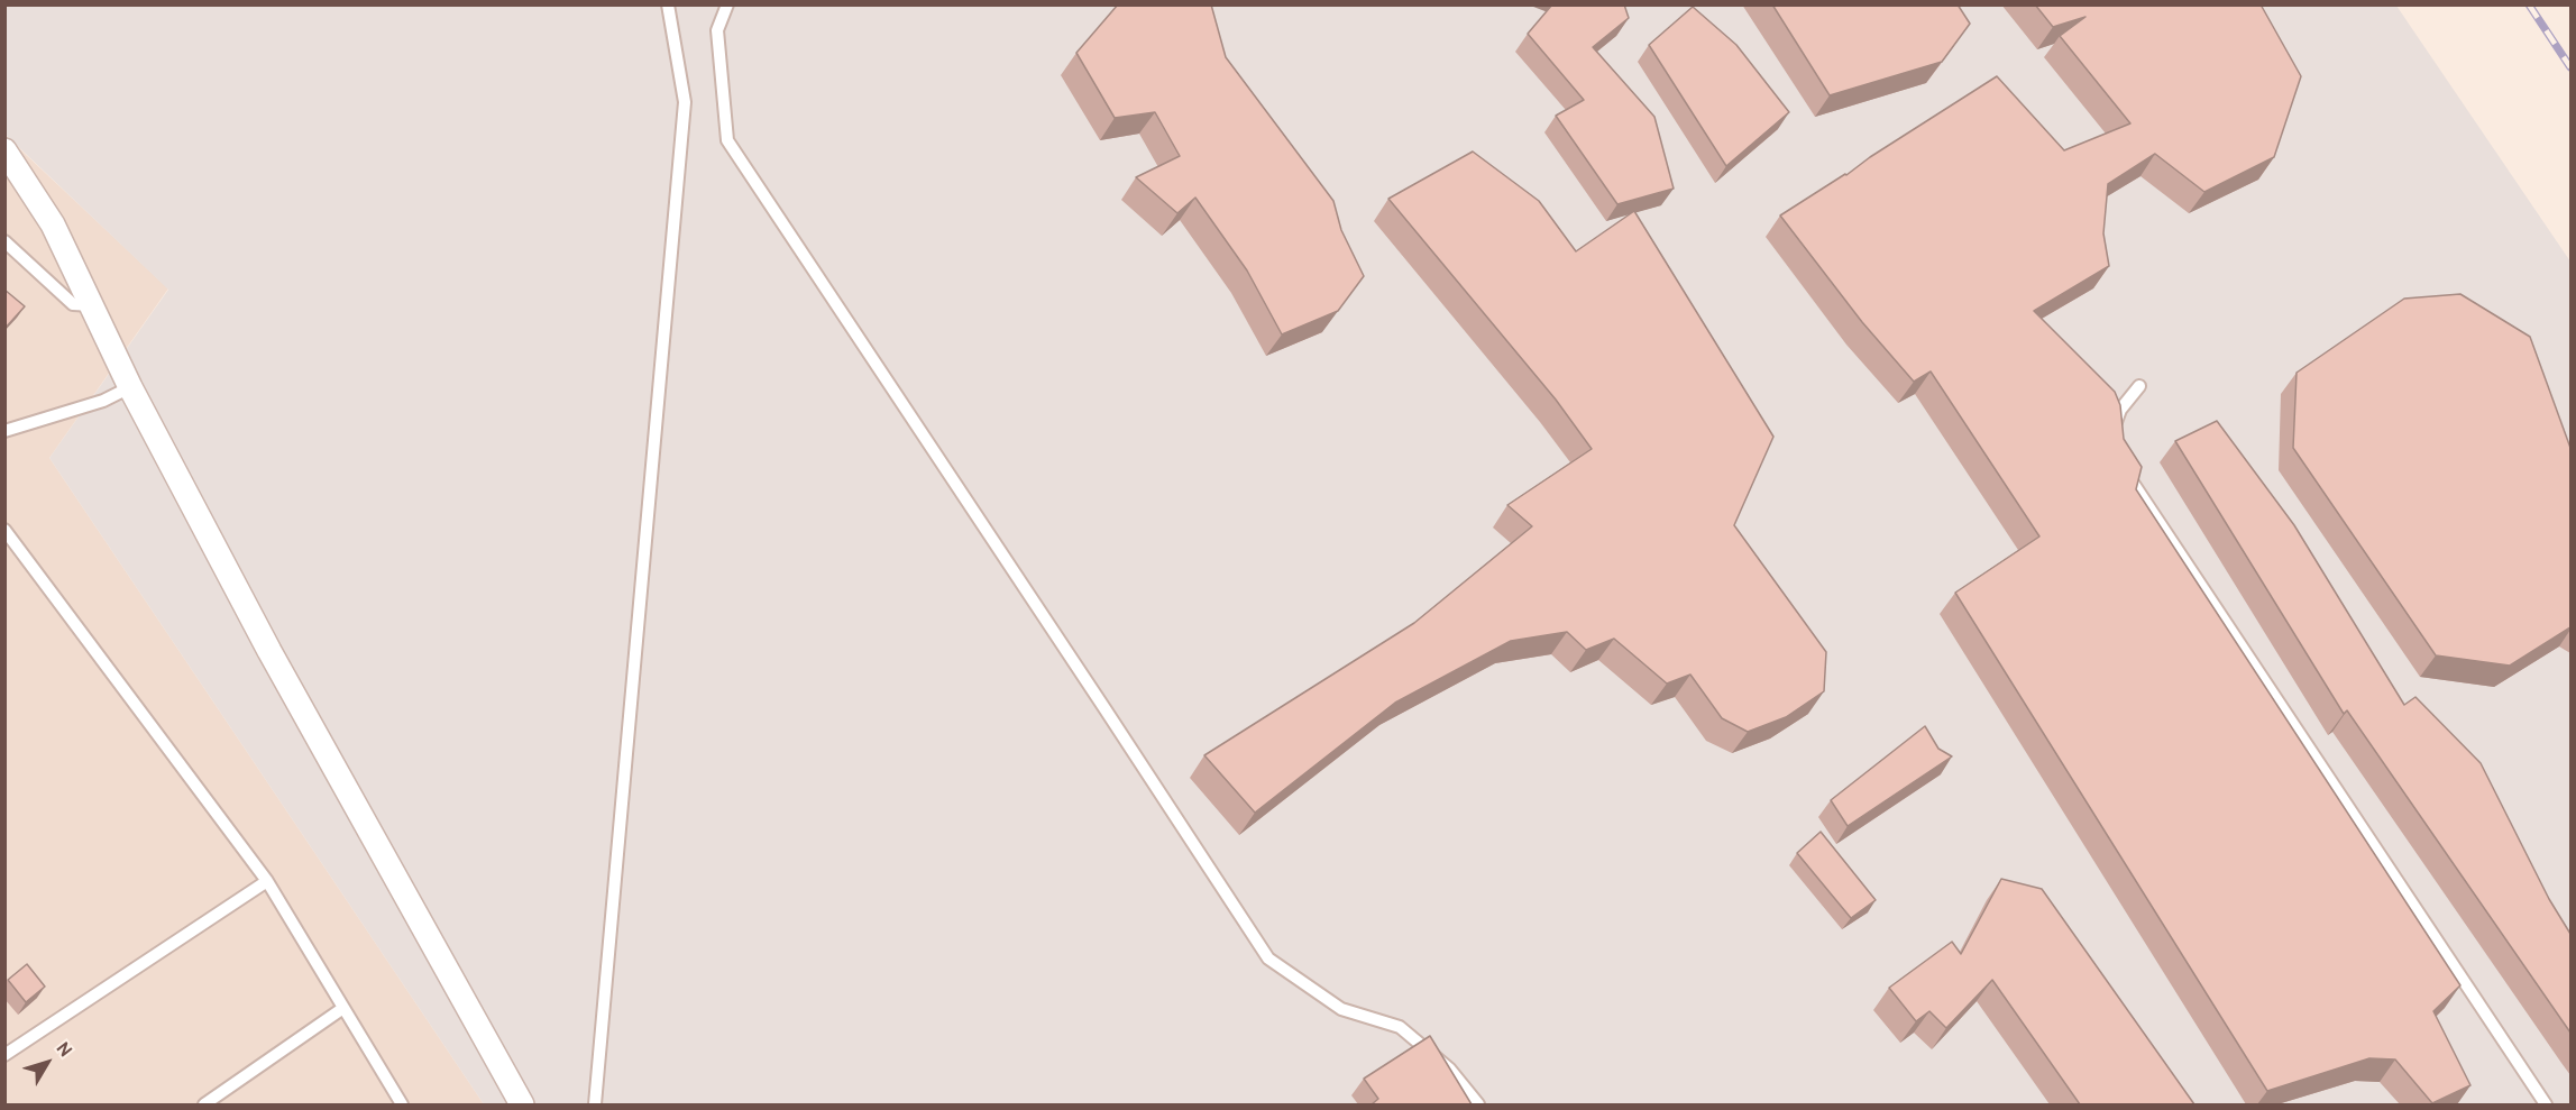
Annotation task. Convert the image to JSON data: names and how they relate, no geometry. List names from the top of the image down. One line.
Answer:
{"north":"top right"}
